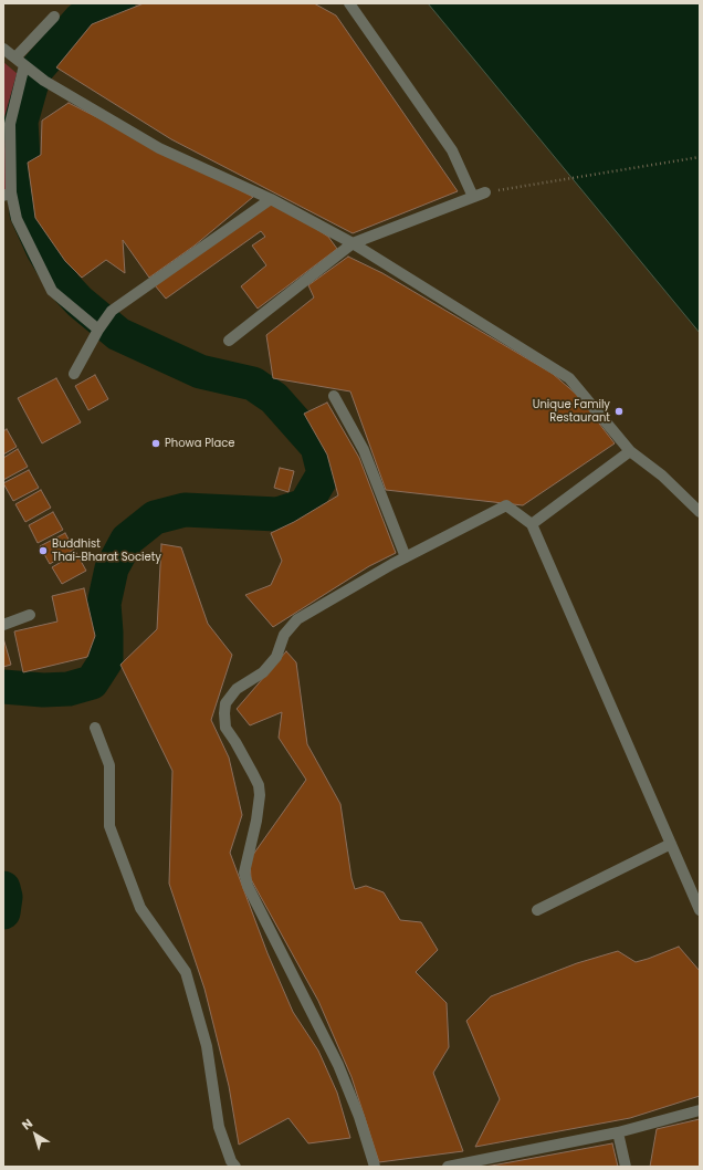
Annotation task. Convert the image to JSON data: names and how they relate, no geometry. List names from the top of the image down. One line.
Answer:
{"places":["Unique Family Restaurant","Phowa Place","Buddhist Thai-Bharat Society"],"north":"top left"}
